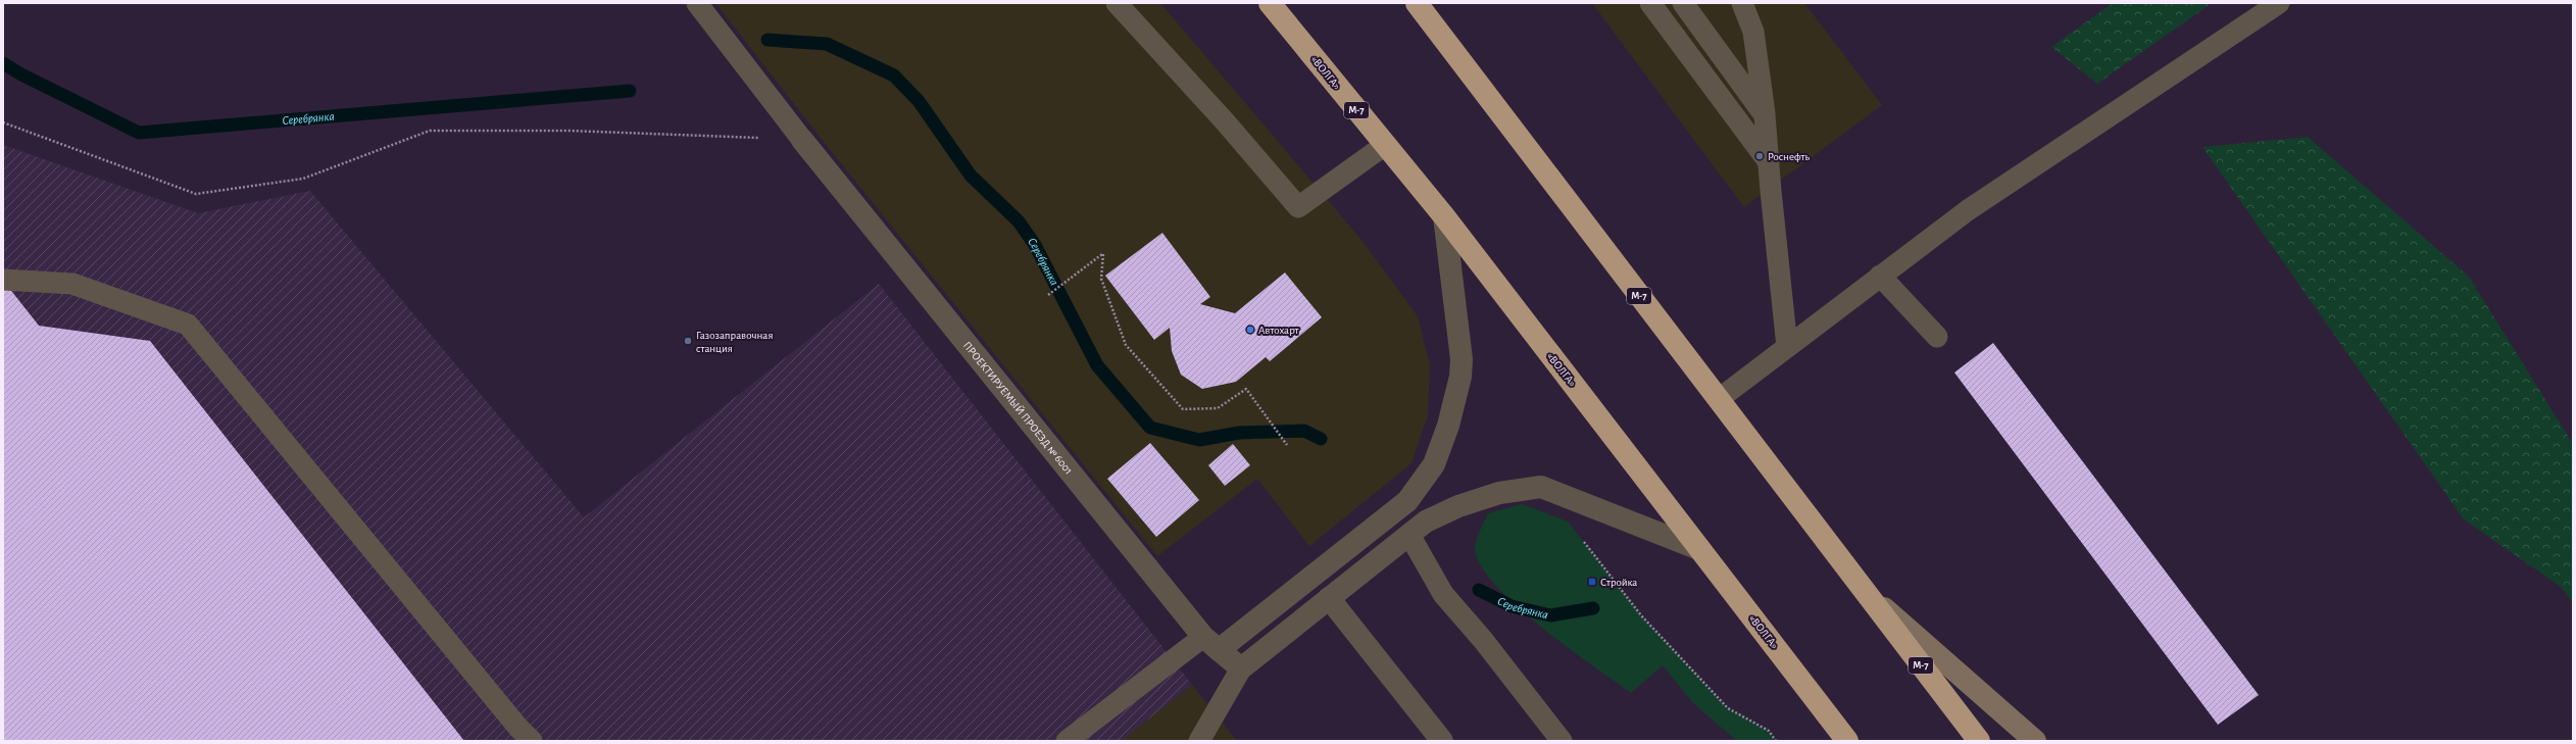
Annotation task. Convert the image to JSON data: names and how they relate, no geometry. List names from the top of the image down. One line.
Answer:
{"streets":{"highway":["«ВОЛГА»","М-7"],"street":["ПРОЕКТИРУЕМЫЙ ПРОЕЗД № 6001"]},"water":["Серебрянка"],"places":{"other":["Роснефть","Автохарт","Газозаправочная станция"],"transit":["Стройка"]}}
